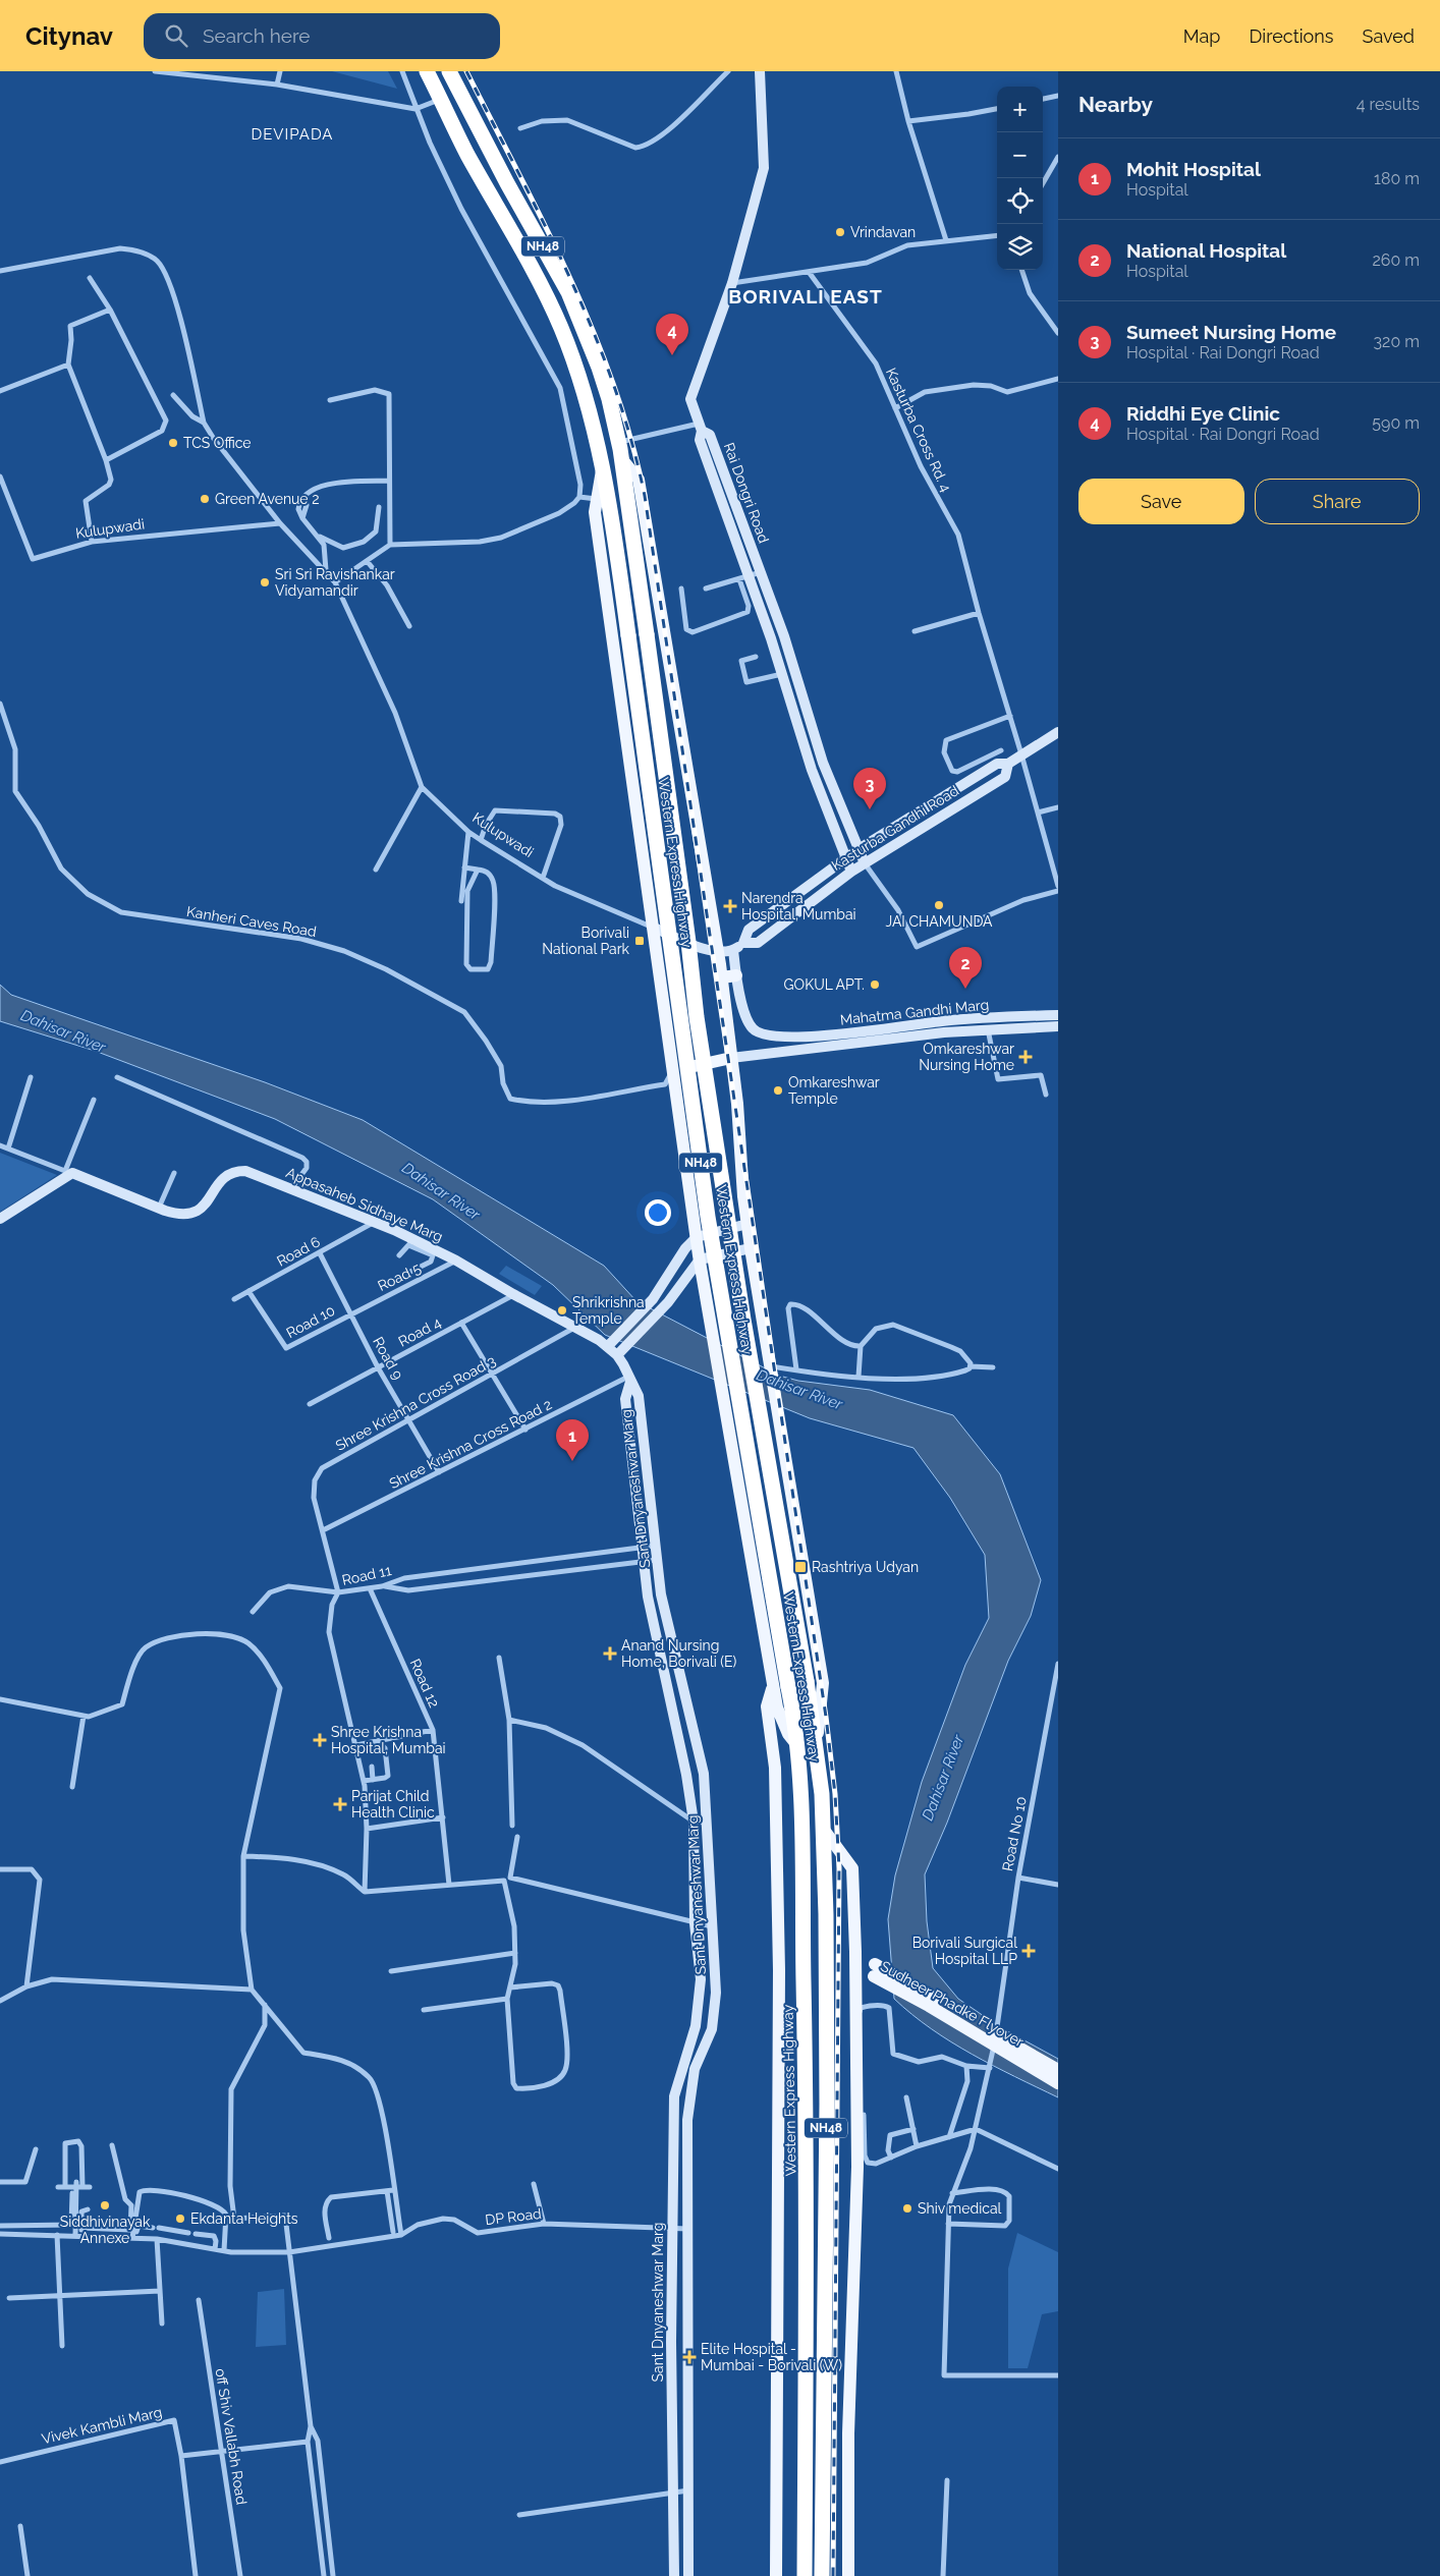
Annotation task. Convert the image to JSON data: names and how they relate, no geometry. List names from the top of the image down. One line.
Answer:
{"streets":{"highway":["NH48","Western Express Highway"],"main road":["Sudheer Phadke Flyover"],"street":["Kasturba Cross Rd. 4","Rai Dongri Road","Kulupwadi","Kasturba Gandhi Road","Kanheri Caves Road","Mahatma Gandhi Marg","Appasaheb Sidhaye Marg","Road 6","Road 5","Road 10","Road 4","Road 9","Shree Krishna Cross Road 3","Shree Krishna Cross Road 2","Sant Dnyaneshwar Marg","Road 11","Road 12","Road No 10","DP Road","Vivek Kambli Marg","off Shiv Vallabh Road"]},"crossings":[["Kasturba Cross Rd. 4","Kasturba Gandhi Road"],["Rai Dongri Road","Kasturba Gandhi Road"],["Kulupwadi","Kasturba Gandhi Road"],["Appasaheb Sidhaye Marg","Road 6"],["Appasaheb Sidhaye Marg","Road 5"],["Appasaheb Sidhaye Marg","Road 4"],["Appasaheb Sidhaye Marg","Shree Krishna Cross Road 3"],["Appasaheb Sidhaye Marg","Shree Krishna Cross Road 2"],["Appasaheb Sidhaye Marg","Sant Dnyaneshwar Marg"],["Road 6","Road 10"],["Road 6","Road 9"],["Road 5","Road 10"],["Road 5","Road 9"],["Road 10","Road 9"],["Road 4","Road 9"],["Road 9","Shree Krishna Cross Road 3"],["Road 9","Shree Krishna Cross Road 2"],["Shree Krishna Cross Road 3","Shree Krishna Cross Road 2"],["Shree Krishna Cross Road 3","Road 11"],["Shree Krishna Cross Road 2","Sant Dnyaneshwar Marg"],["Sant Dnyaneshwar Marg","Road 11"],["Sant Dnyaneshwar Marg","DP Road"],["Road 11","Road 12"]],"districts":["DEVIPADA","BORIVALI EAST"],"water":["Dahisar River"],"places":{"other":["Vrindavan","TCS Office","Green Avenue 2","Sri Sri Ravishankar Vidyamandir","JAI CHAMUNDA","GOKUL APT.","Omkareshwar Temple","Shrikrishna Temple","Siddhivinayak Annexe","Shiv medical","Ekdanta Heights"],"health":["Narendra Hospital, Mumbai","Omkareshwar Nursing Home","Anand Nursing Home, Borivali (E)","Shree Krishna Hospital, Mumbai","Parijat Child Health Clinic","Borivali Surgical Hospital LLP","Elite Hospital - Mumbai - Borivali (W)"],"transit":["Borivali National Park","Rashtriya Udyan"]},"page":{"header":"Citynav","search":"Search here","nav":["Map","Directions","Saved"],"heading":["Nearby","4 results"],"map_buttons":["+","−"],"list":[{"mark":"1","name":"Mohit Hospital","note":"Hospital","value":"180 m"},{"mark":"2","name":"National Hospital","note":"Hospital","value":"260 m"},{"mark":"3","name":"Sumeet Nursing Home","note":"Hospital · Rai Dongri Road","value":"320 m"},{"mark":"4","name":"Riddhi Eye Clinic","note":"Hospital · Rai Dongri Road","value":"590 m"}],"pins":["4","3","2","1"],"buttons":["Save","Share"]}}
